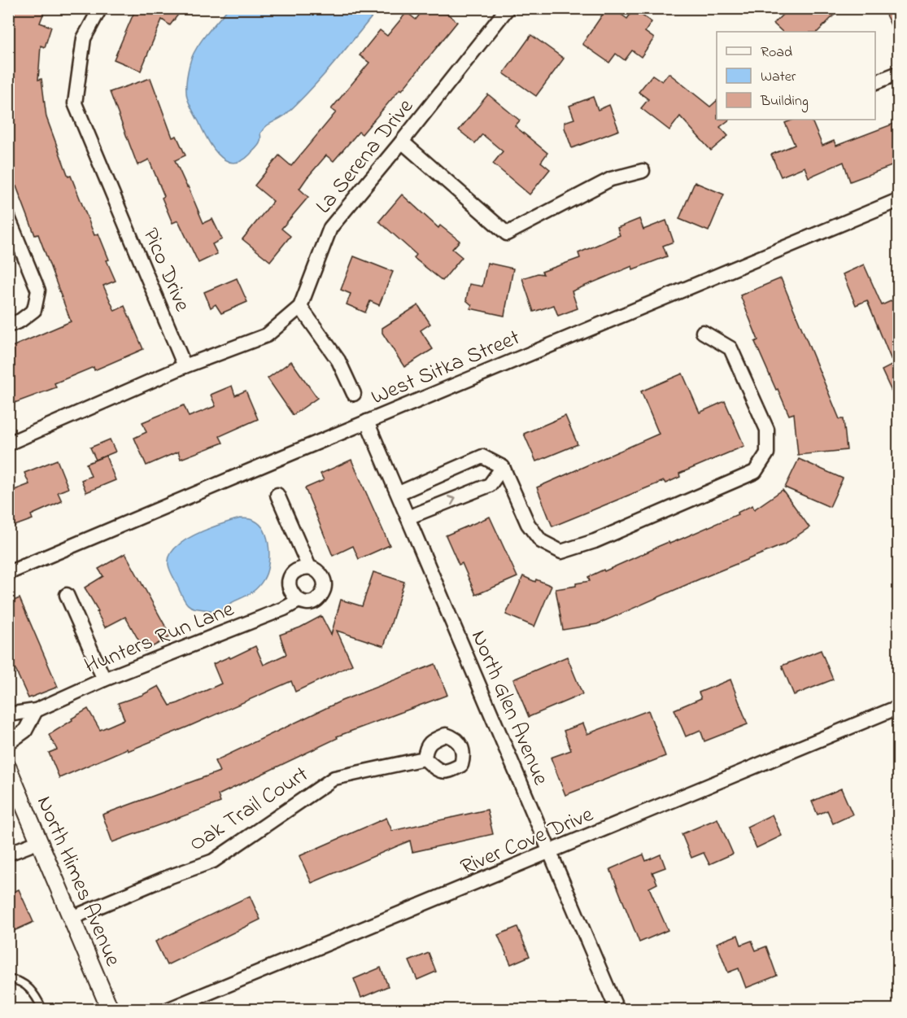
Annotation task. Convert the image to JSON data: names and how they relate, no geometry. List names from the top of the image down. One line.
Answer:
{"streets":{"street":["La Serena Drive","Pico Drive","West Sitka Street","Hunters Run Lane","North Glen Avenue","Oak Trail Court","River Cove Drive","North Himes Avenue"]},"crossings":[["La Serena Drive","Pico Drive"],["West Sitka Street","North Glen Avenue"],["North Glen Avenue","River Cove Drive"],["Oak Trail Court","North Himes Avenue"]],"legend":["Road","Water","Building"]}
